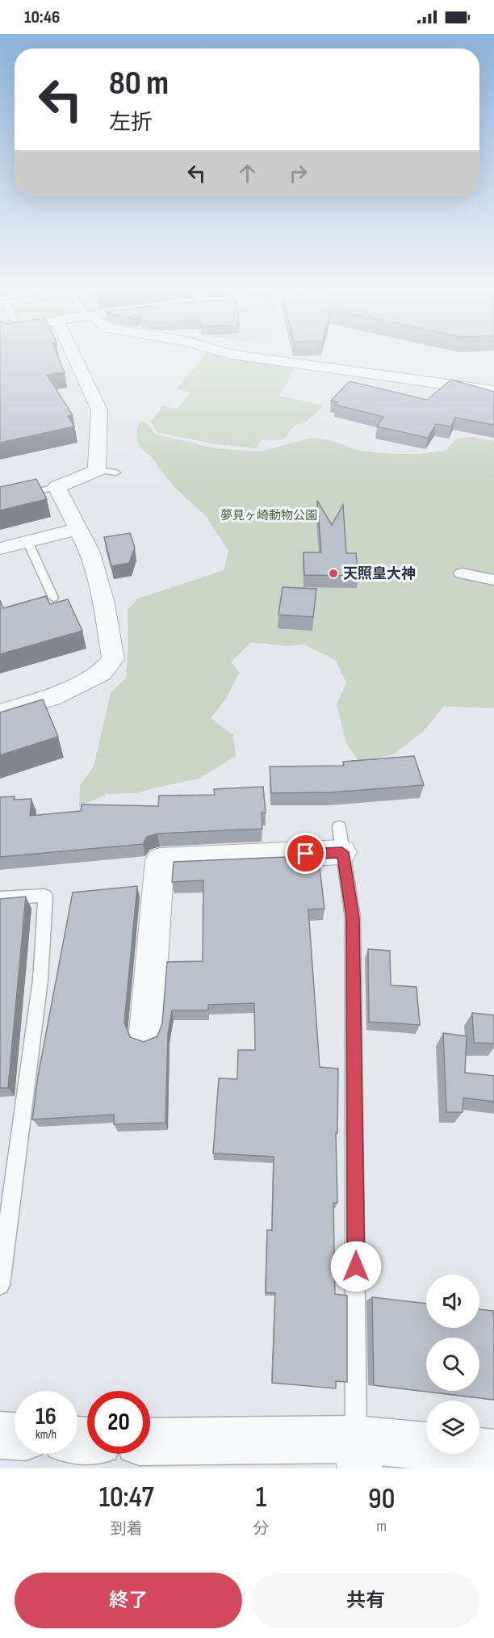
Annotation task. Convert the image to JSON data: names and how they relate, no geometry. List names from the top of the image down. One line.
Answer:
{"parks":["夢見ヶ崎動物公園"],"places":["天照皇大神"],"page":{"status":"10:46","turn":["80 m","左折"],"speed":"16 km/h","limit":"20","eta":["10:47","到着","1","分","90","m"],"buttons":["終了","共有"]}}
